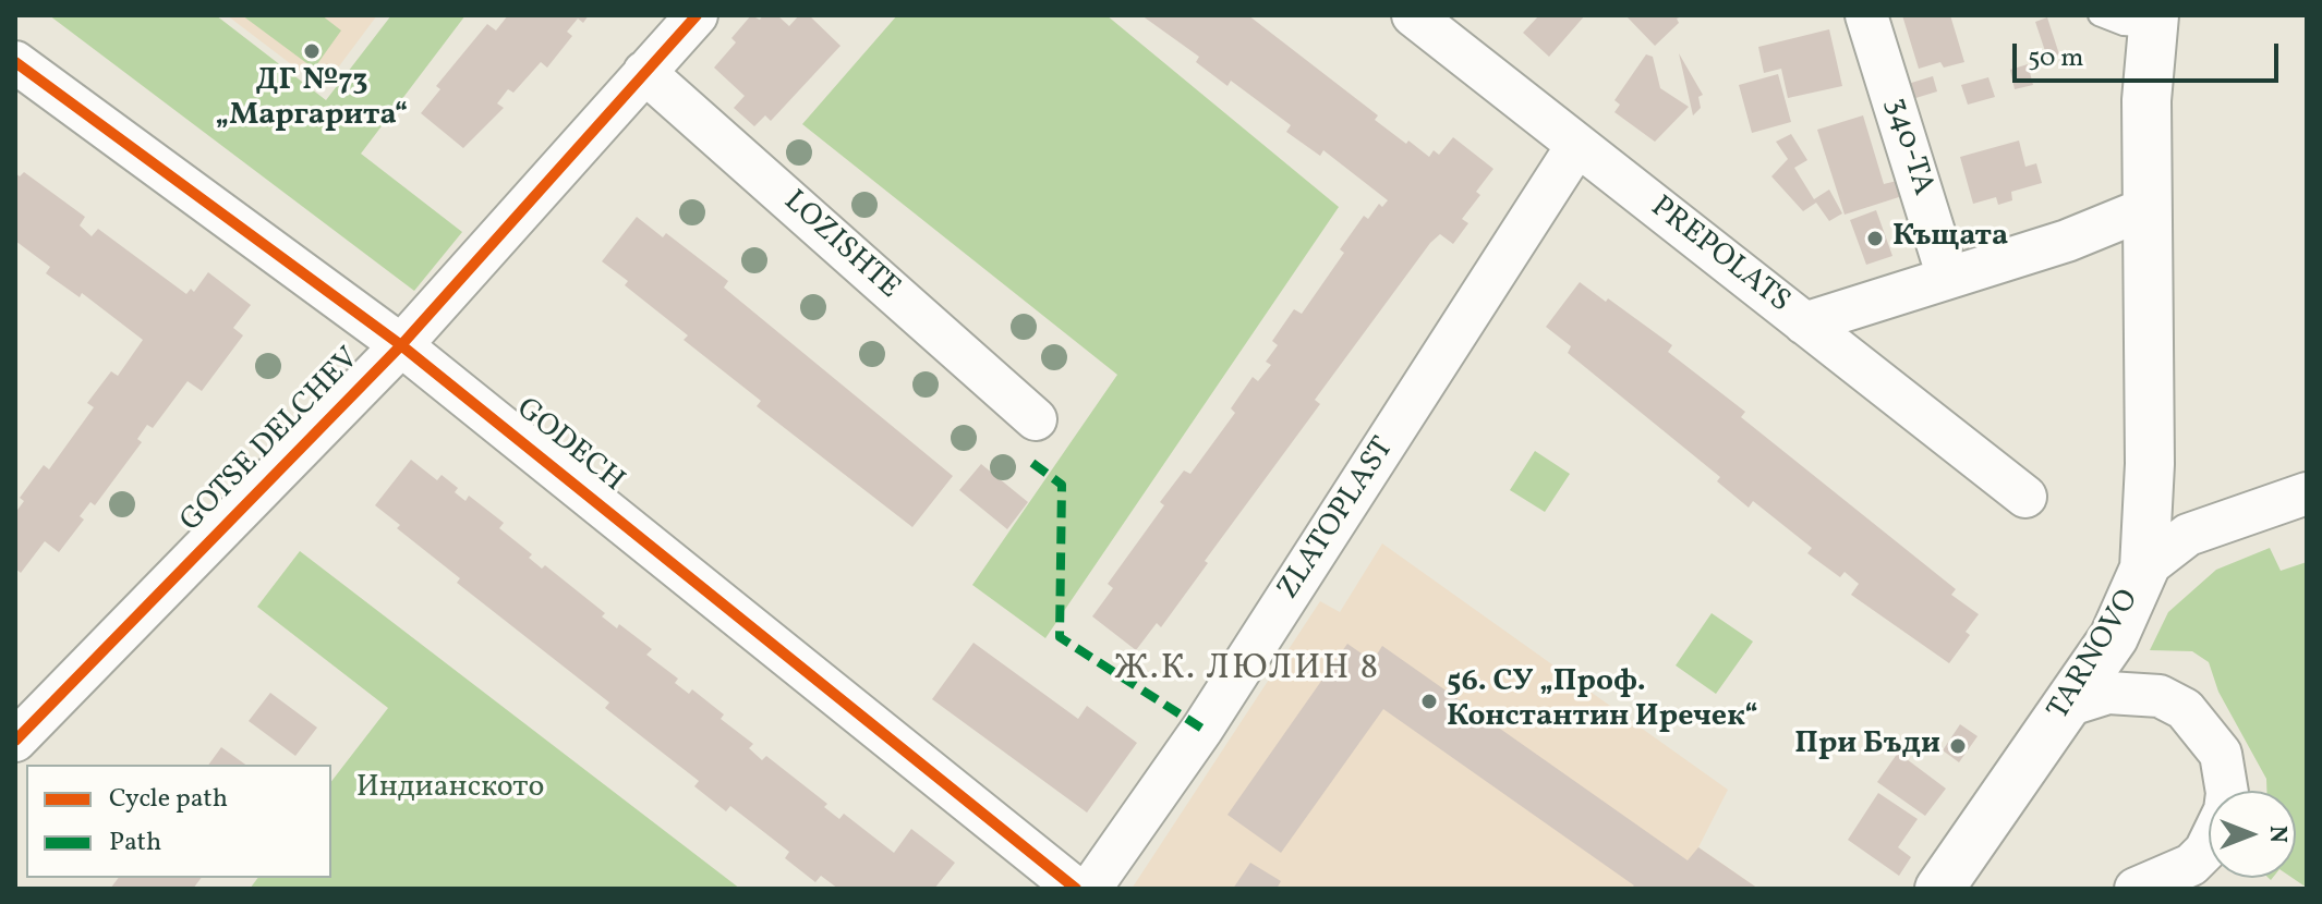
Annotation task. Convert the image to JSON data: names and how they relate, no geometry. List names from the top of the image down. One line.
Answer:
{"streets":{"street":["340-ТА","LOZISHTE","PREPOLATS","GOTSE DELCHEV","GODECH","ZLATOPLAST","TARNOVO"]},"crossings":[["LOZISHTE","GOTSE DELCHEV"],["PREPOLATS","ZLATOPLAST"],["GOTSE DELCHEV","GODECH"]],"districts":["Ж.К. ЛЮЛИН 8"],"parks":["Индианското"],"places":["ДГ №73 „Маргарита“","Къщата","56. СУ „Проф. Константин Иречек“","При Бъди"],"legend":["Cycle path","Path"],"scale_bar":"50 m","north":"right"}
